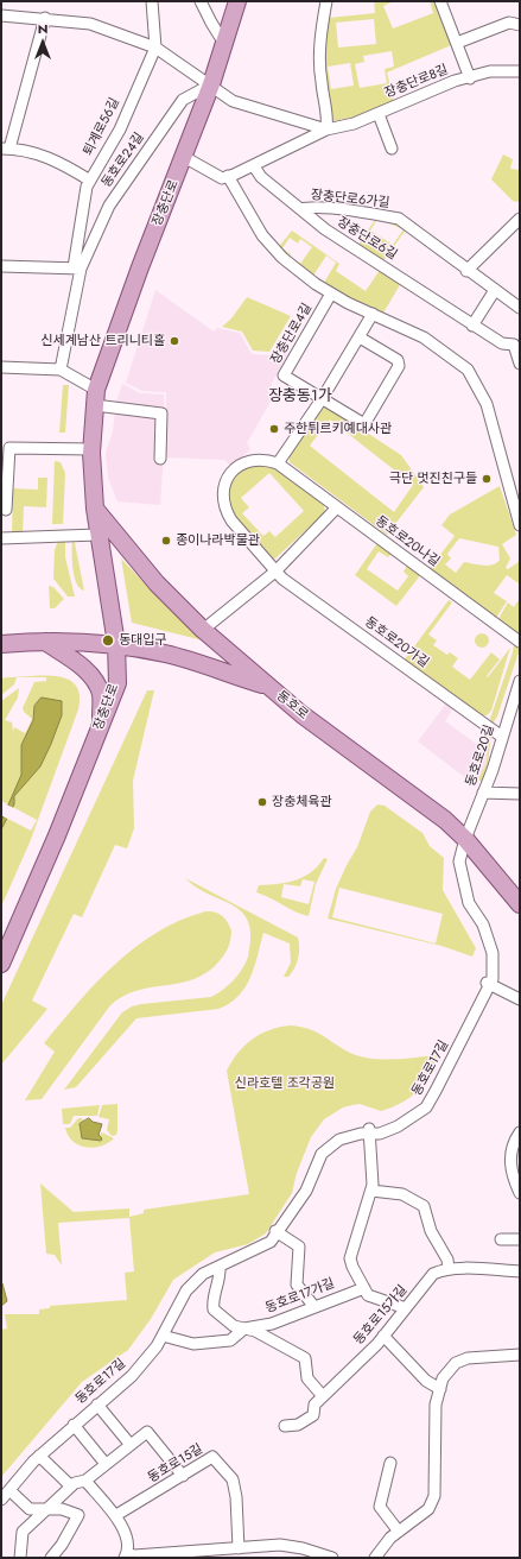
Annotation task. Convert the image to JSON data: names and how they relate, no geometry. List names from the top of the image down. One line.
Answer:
{"streets":{"main road":["장충단로","동호로"],"street":["장충단로8길","퇴계로56길","동호로24길","장충단로6가길","장충단로6길","장충단로4길","동호로20나길","동호로20가길","동호로20길","동호로17길","동호로17가길","동호로15가길","동호로15길"]},"crossings":[["장충단로8길","퇴계로56길"],["장충단로8길","동호로24길"],["장충단로8길","장충단로"],["장충단로8길","장충단로6길"],["퇴계로56길","동호로24길"],["동호로24길","장충단로"],["장충단로6가길","장충단로6길"],["장충단로","동호로"],["동호로20나길","동호로20가길"],["동호로20가길","동호로20길"],["동호로","동호로20길"],["동호로","동호로17길"],["동호로20길","동호로17길"]],"districts":["장충동1가"],"parks":["신라호텔 조각공원"],"places":["신세계남산 트리니티홀","주한튀르키예대사관","극단 멋진친구들","종이나라박물관","동대입구","장충체육관"],"north":"top"}
